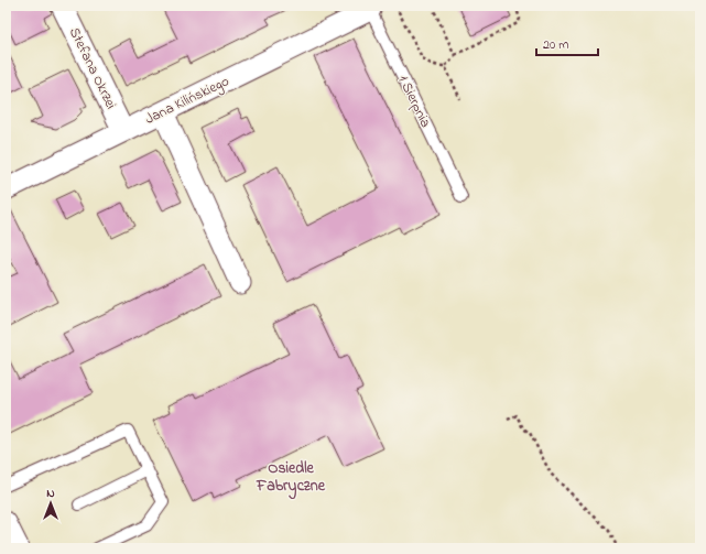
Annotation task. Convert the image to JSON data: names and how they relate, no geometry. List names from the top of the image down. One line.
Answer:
{"streets":{"street":["Stefana Okrzei","Jana Kilińskiego"],"lane":["1 Sierpnia"]},"crossings":[["Stefana Okrzei","Jana Kilińskiego"],["Jana Kilińskiego","1 Sierpnia"]],"districts":["Osiedle Fabryczne"],"scale_bar":"20 m","north":"top"}
